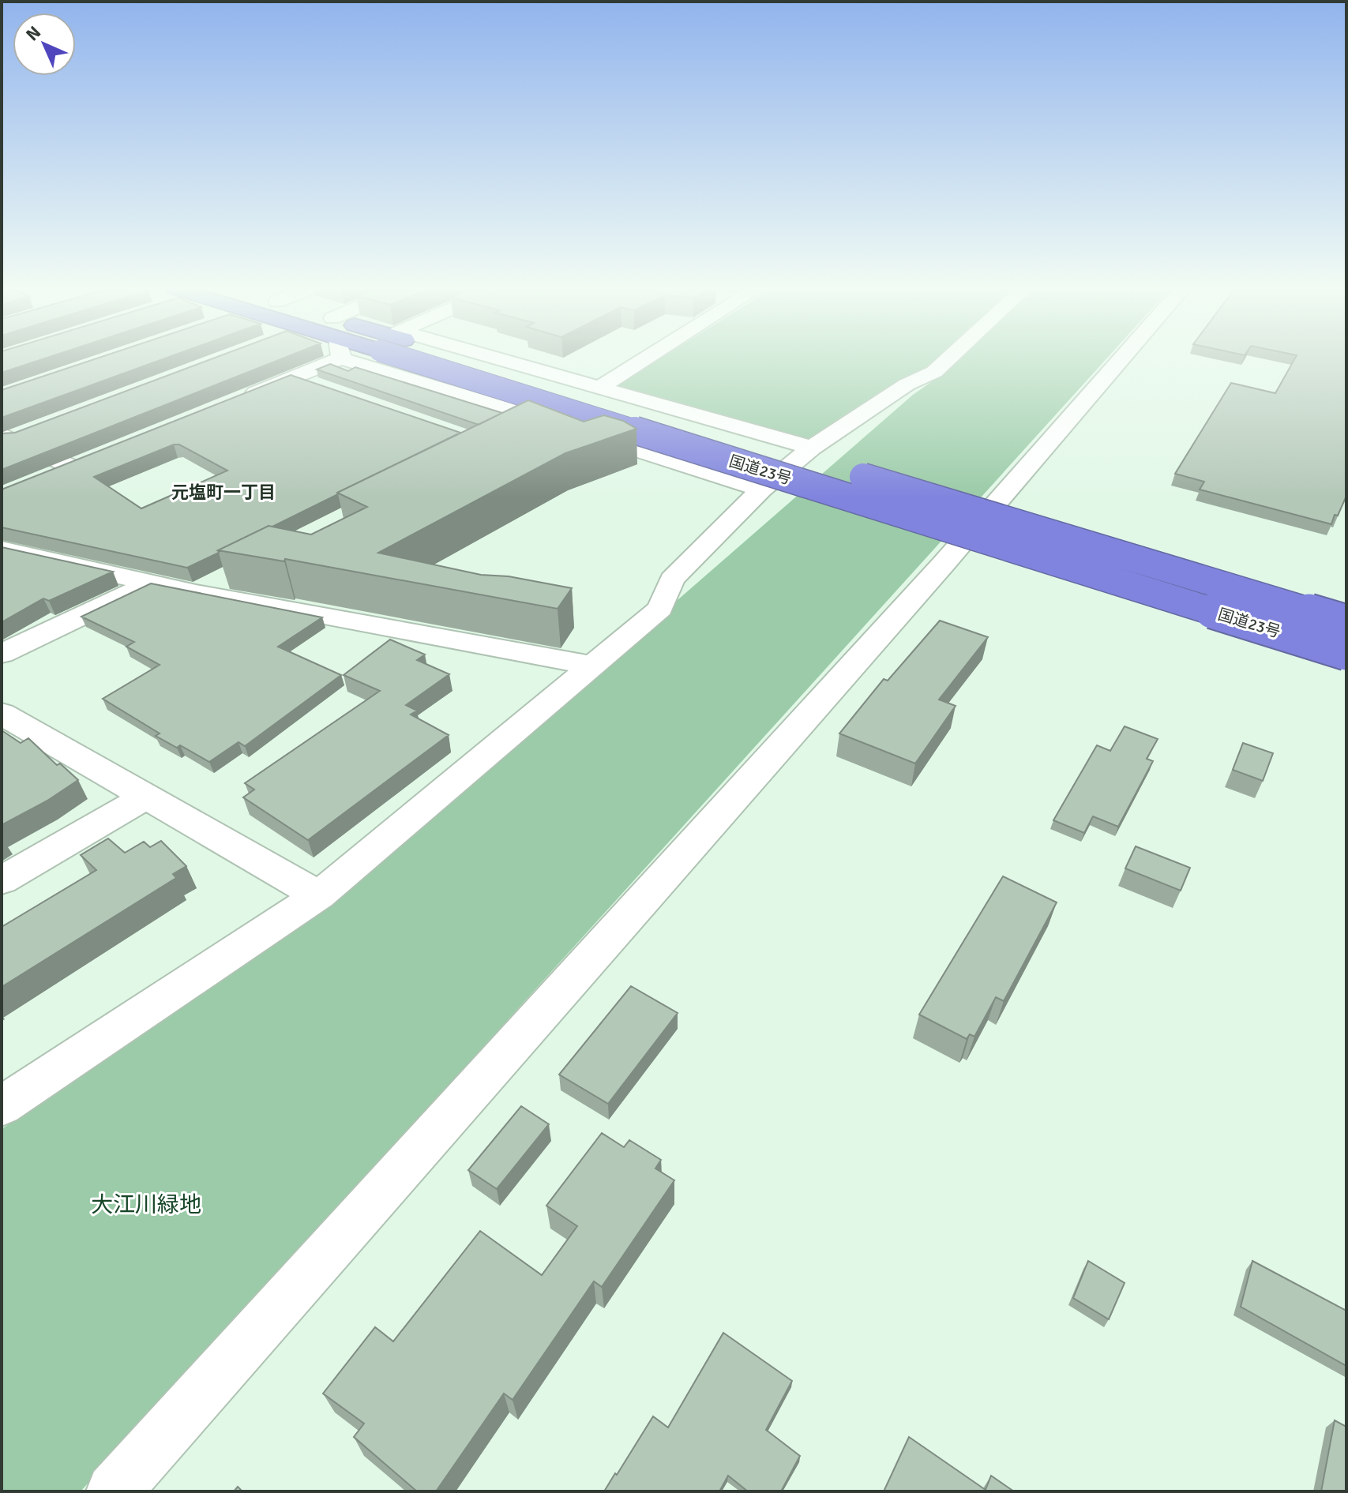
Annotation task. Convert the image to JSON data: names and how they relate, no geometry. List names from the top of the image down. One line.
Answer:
{"streets":{"highway":["国道23号"]},"districts":["元塩町一丁目"],"parks":["大江川緑地"],"north":"top left"}
